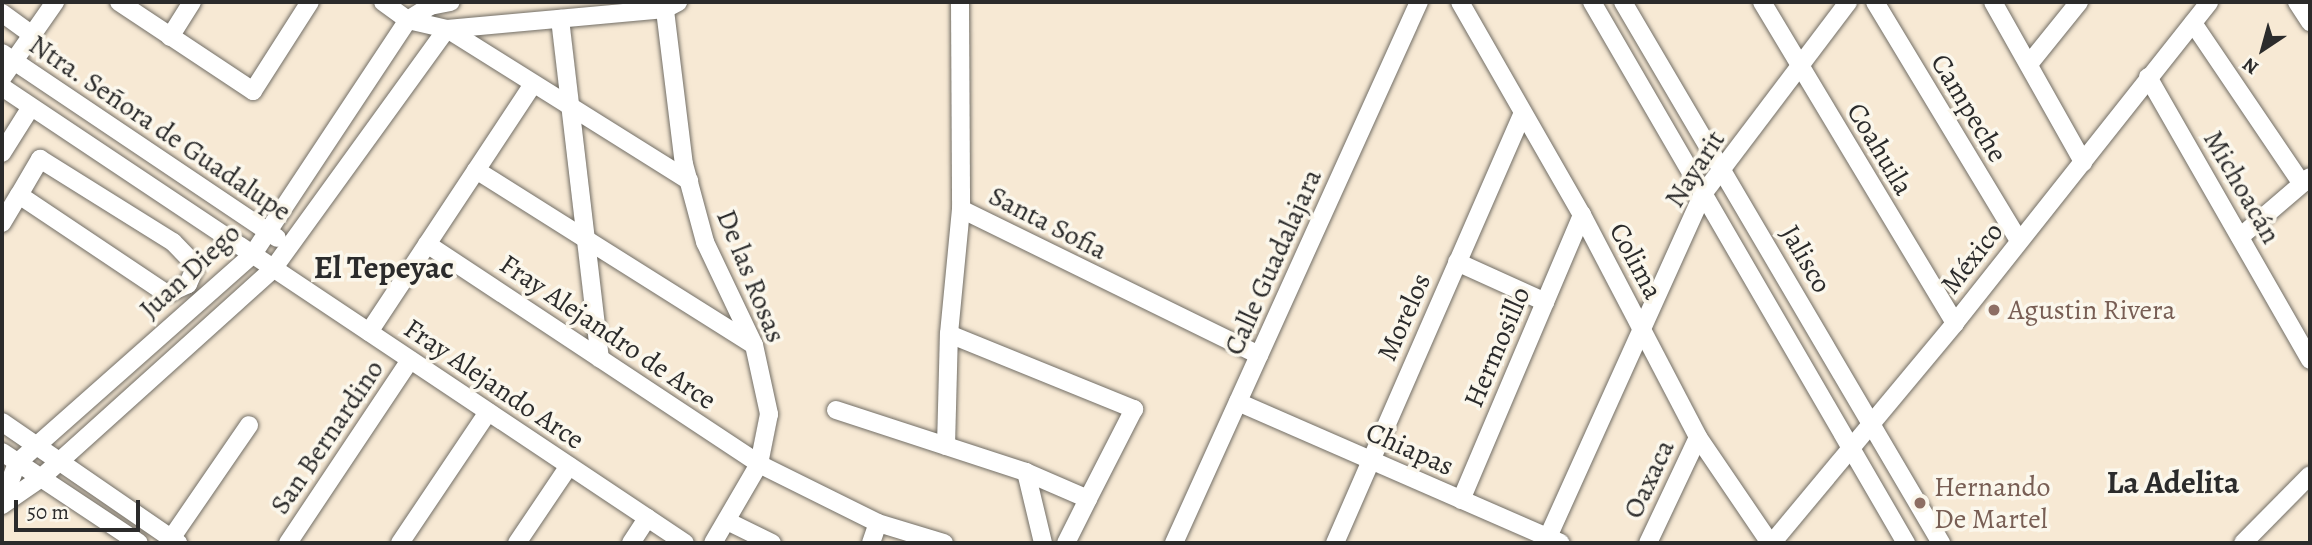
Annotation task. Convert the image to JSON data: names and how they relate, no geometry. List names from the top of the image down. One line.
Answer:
{"streets":{"street":["Campeche","Ntra. Señora de Guadalupe","Coahuila","Nayarit","Michoacán","Santa Sofia","México","Jalisco","Colima","Calle Guadalajara","Juan Diego","De las Rosas","Morelos","Fray Alejandro de Arce","Hermosillo","Fray Alejando Arce","San Bernardino","Chiapas","Oaxaca"]},"crossings":[["Campeche","México"],["Ntra. Señora de Guadalupe","Juan Diego"],["Ntra. Señora de Guadalupe","Fray Alejando Arce"],["Coahuila","Nayarit"],["Coahuila","México"],["Nayarit","Jalisco"],["Nayarit","Colima"],["Nayarit","Chiapas"],["Michoacán","México"],["Santa Sofia","Calle Guadalajara"],["México","Jalisco"],["México","Colima"],["Colima","Morelos"],["Colima","Hermosillo"],["Colima","Oaxaca"],["Calle Guadalajara","Chiapas"],["Juan Diego","Fray Alejando Arce"],["De las Rosas","Fray Alejandro de Arce"],["Morelos","Chiapas"],["Hermosillo","Chiapas"],["Fray Alejando Arce","San Bernardino"]],"districts":["El Tepeyac","La Adelita"],"places":["Agustin Rivera","Hernando De Martel"],"scale_bar":"50 m","north":"bottom left"}
